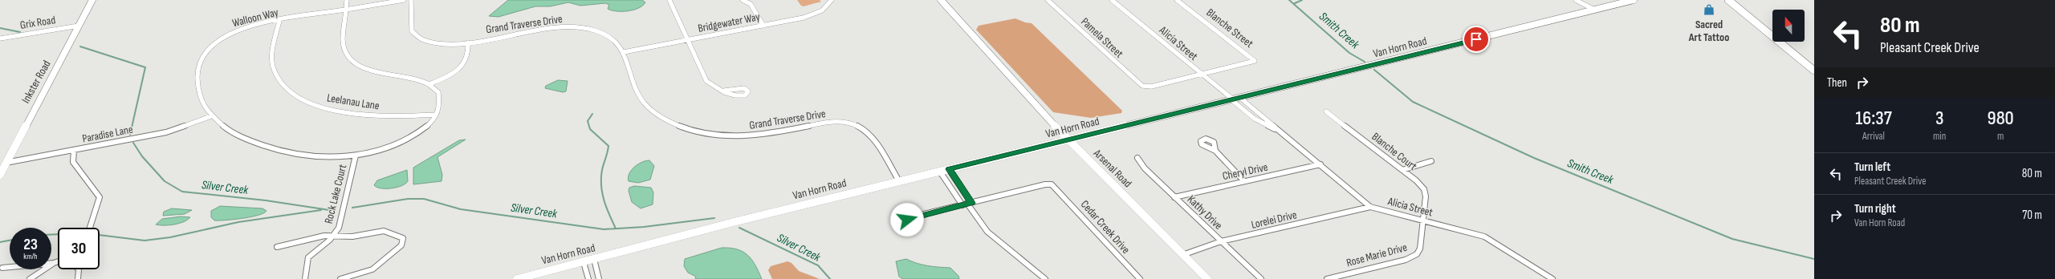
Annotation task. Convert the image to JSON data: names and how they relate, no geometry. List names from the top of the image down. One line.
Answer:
{"streets":{"street":["Walloon Way","Grix Road","Bridgewater Way","Grand Traverse Drive","Blanche Street","Pamela Street","Alicia Street","Van Horn Road","Inkster Road","Leelanau Lane","Paradise Lane","Blanche Court","Arsenal Road","Cheryl Drive","Rock Lake Court","Kathy Drive","Lorelei Drive","Cedar Creek Drive","Rose Marie Drive"]},"crossings":[["Walloon Way","Leelanau Lane"],["Walloon Way","Paradise Lane"],["Walloon Way","Rock Lake Court"],["Grix Road","Inkster Road"],["Bridgewater Way","Grand Traverse Drive"],["Grand Traverse Drive","Van Horn Road"],["Blanche Street","Pamela Street"],["Blanche Street","Alicia Street"],["Pamela Street","Alicia Street"],["Alicia Street","Van Horn Road"],["Alicia Street","Blanche Court"],["Alicia Street","Cheryl Drive"],["Alicia Street","Lorelei Drive"],["Alicia Street","Rose Marie Drive"],["Van Horn Road","Arsenal Road"],["Inkster Road","Paradise Lane"],["Blanche Court","Rose Marie Drive"],["Arsenal Road","Lorelei Drive"],["Cheryl Drive","Kathy Drive"],["Kathy Drive","Lorelei Drive"]],"water":["Smith Creek","Silver Creek"],"places":{"shop":["Sacred Art Tattoo"]},"north":"top","page":{"turn":["80 m","Pleasant Creek Drive"],"then":"Then","eta":["16:37","Arrival","3","min","980","m"],"list":[{"name":"Turn left","note":"Pleasant Creek Drive","value":"80 m"},{"name":"Turn right","note":"Van Horn Road","value":"70 m"}],"speed":"23 km/h","limit":"30"}}
